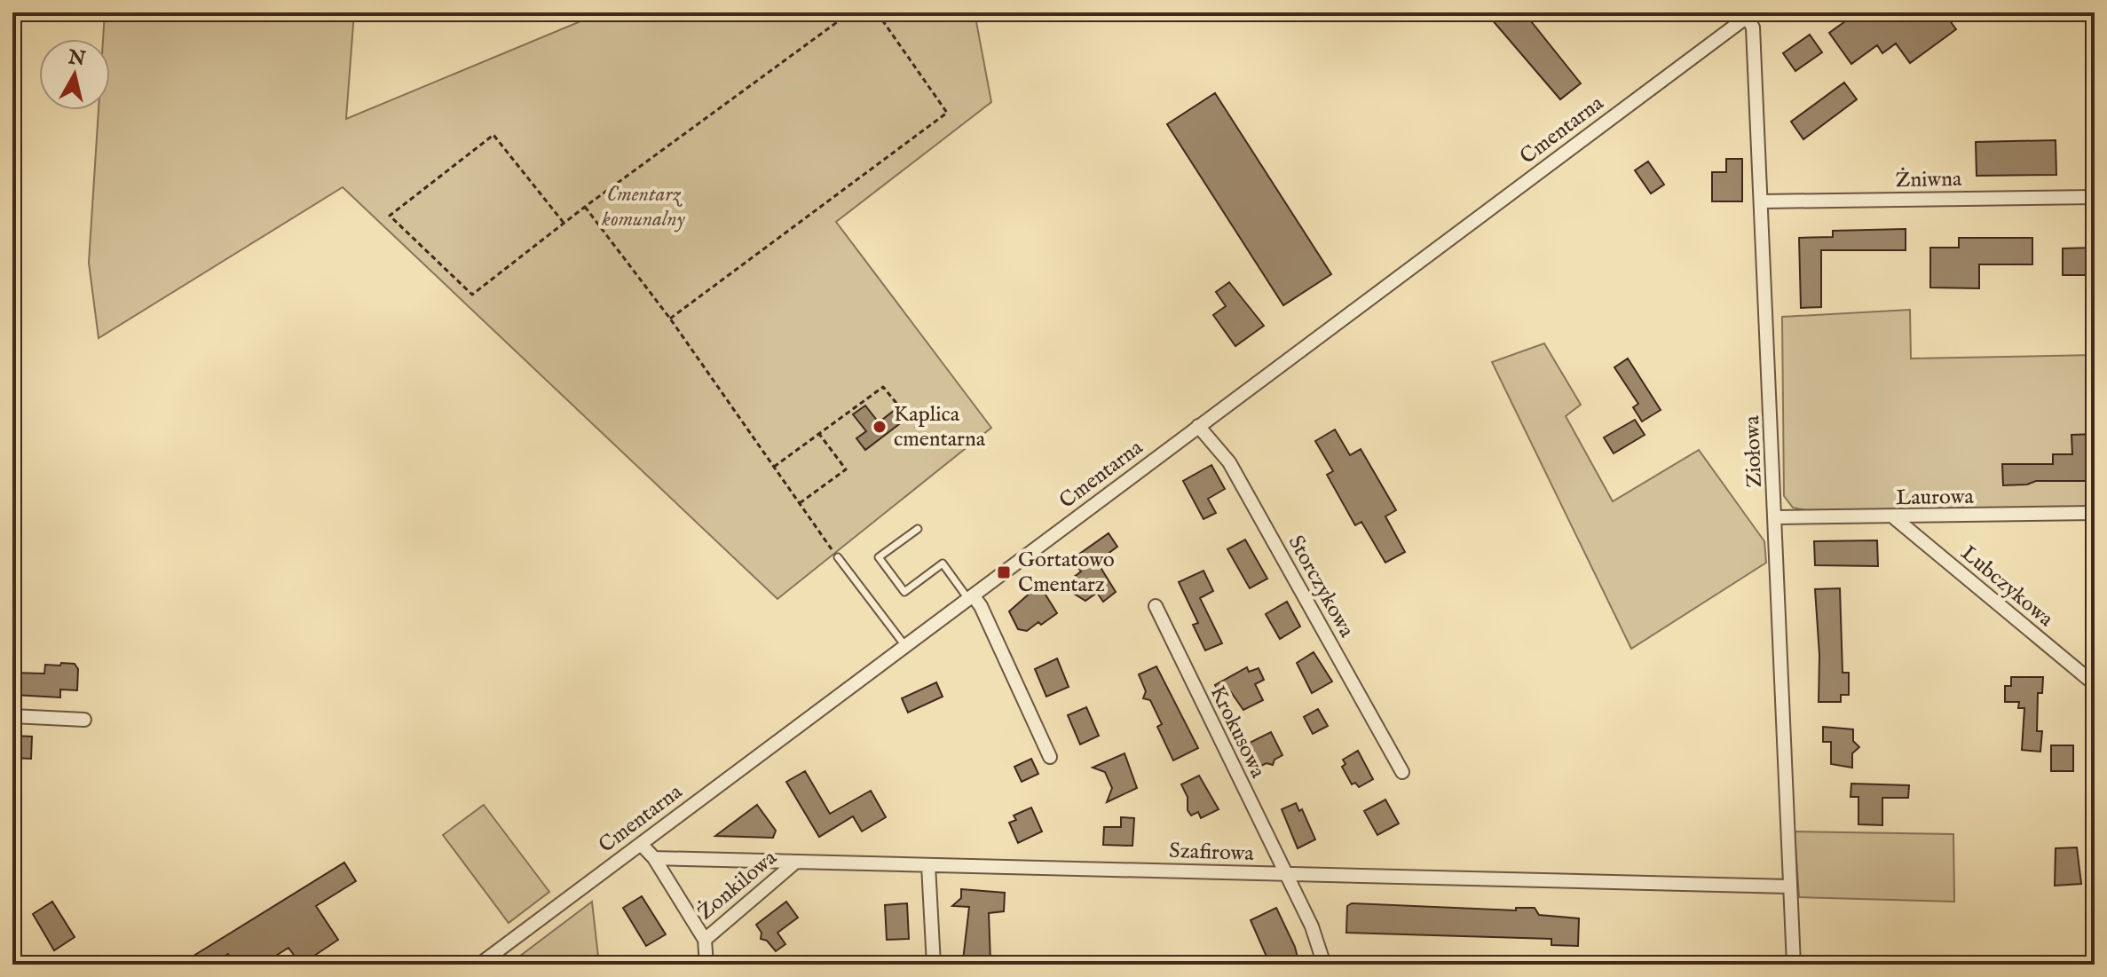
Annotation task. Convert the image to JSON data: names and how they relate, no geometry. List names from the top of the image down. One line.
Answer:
{"streets":{"street":["Cmentarna","Żniwna","Ziołowa","Laurowa","Storczykowa","Lubczykowa","Krokusowa","Szafirowa","Żonkilowa"]},"crossings":[["Cmentarna","Ziołowa"],["Cmentarna","Storczykowa"],["Żniwna","Ziołowa"],["Ziołowa","Laurowa"],["Ziołowa","Szafirowa"],["Laurowa","Lubczykowa"],["Krokusowa","Szafirowa"],["Szafirowa","Żonkilowa"]],"parks":["Cmentarz komunalny"],"places":{"other":["Kaplica cmentarna"],"transit":["Gortatowo Cmentarz"]},"north":"top"}
